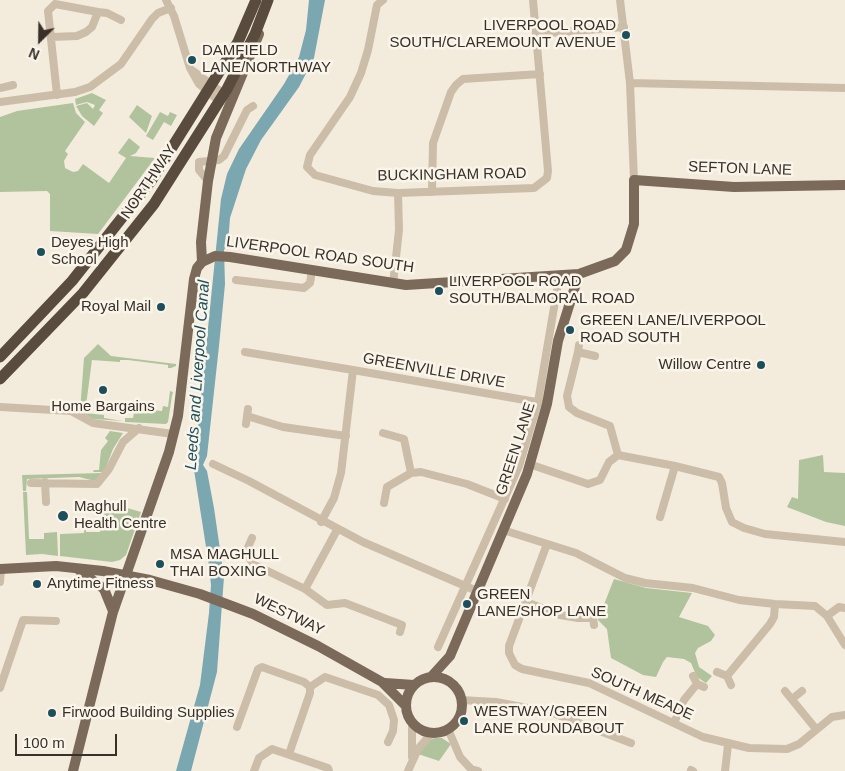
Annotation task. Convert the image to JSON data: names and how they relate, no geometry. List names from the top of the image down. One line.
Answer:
{"streets":{"highway":["NORTHWAY"],"main road":["SEFTON LANE","LIVERPOOL ROAD SOUTH","GREEN LANE","WESTWAY"],"street":["BUCKINGHAM ROAD","GREENVILLE DRIVE","SOUTH MEADE"]},"crossings":[["SEFTON LANE","LIVERPOOL ROAD SOUTH"],["LIVERPOOL ROAD SOUTH","GREEN LANE"],["GREENVILLE DRIVE","GREEN LANE"],["GREEN LANE","WESTWAY"]],"water":["Leeds and Liverpool Canal"],"places":["LIVERPOOL ROAD SOUTH/CLAREMOUNT AVENUE","DAMFIELD LANE/NORTHWAY","Deyes High School","LIVERPOOL ROAD SOUTH/BALMORAL ROAD","Royal Mail","GREEN LANE/LIVERPOOL ROAD SOUTH","Willow Centre","Home Bargains","Maghull Health Centre","MSA MAGHULL THAI BOXING","Anytime Fitness","GREEN LANE/SHOP LANE","Firwood Building Supplies","WESTWAY/GREEN LANE ROUNDABOUT"],"scale_bar":"100 m","north":"bottom left"}
